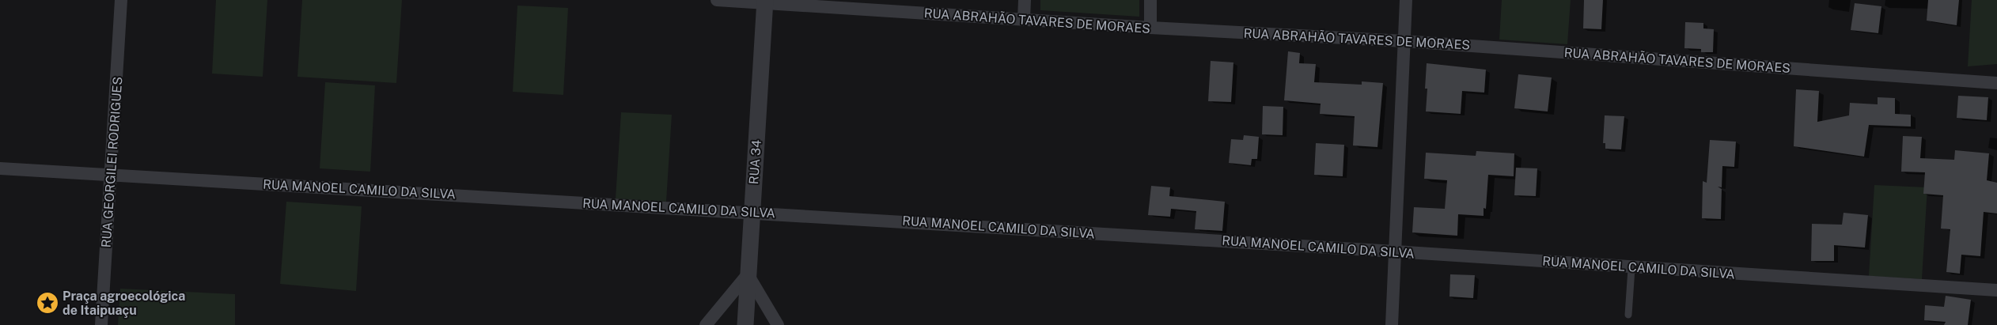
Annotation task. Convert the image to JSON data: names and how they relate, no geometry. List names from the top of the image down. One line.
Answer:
{"streets":{"street":["RUA ABRAHÃO TAVARES DE MORAES","RUA GEORGILEI RODRIGUES","RUA 34","RUA MANOEL CAMILO DA SILVA"]},"crossings":[["RUA ABRAHÃO TAVARES DE MORAES","RUA 34"],["RUA GEORGILEI RODRIGUES","RUA MANOEL CAMILO DA SILVA"],["RUA 34","RUA MANOEL CAMILO DA SILVA"]],"places":{"place":["Praça agroecológica de Itaipuaçu"]}}
